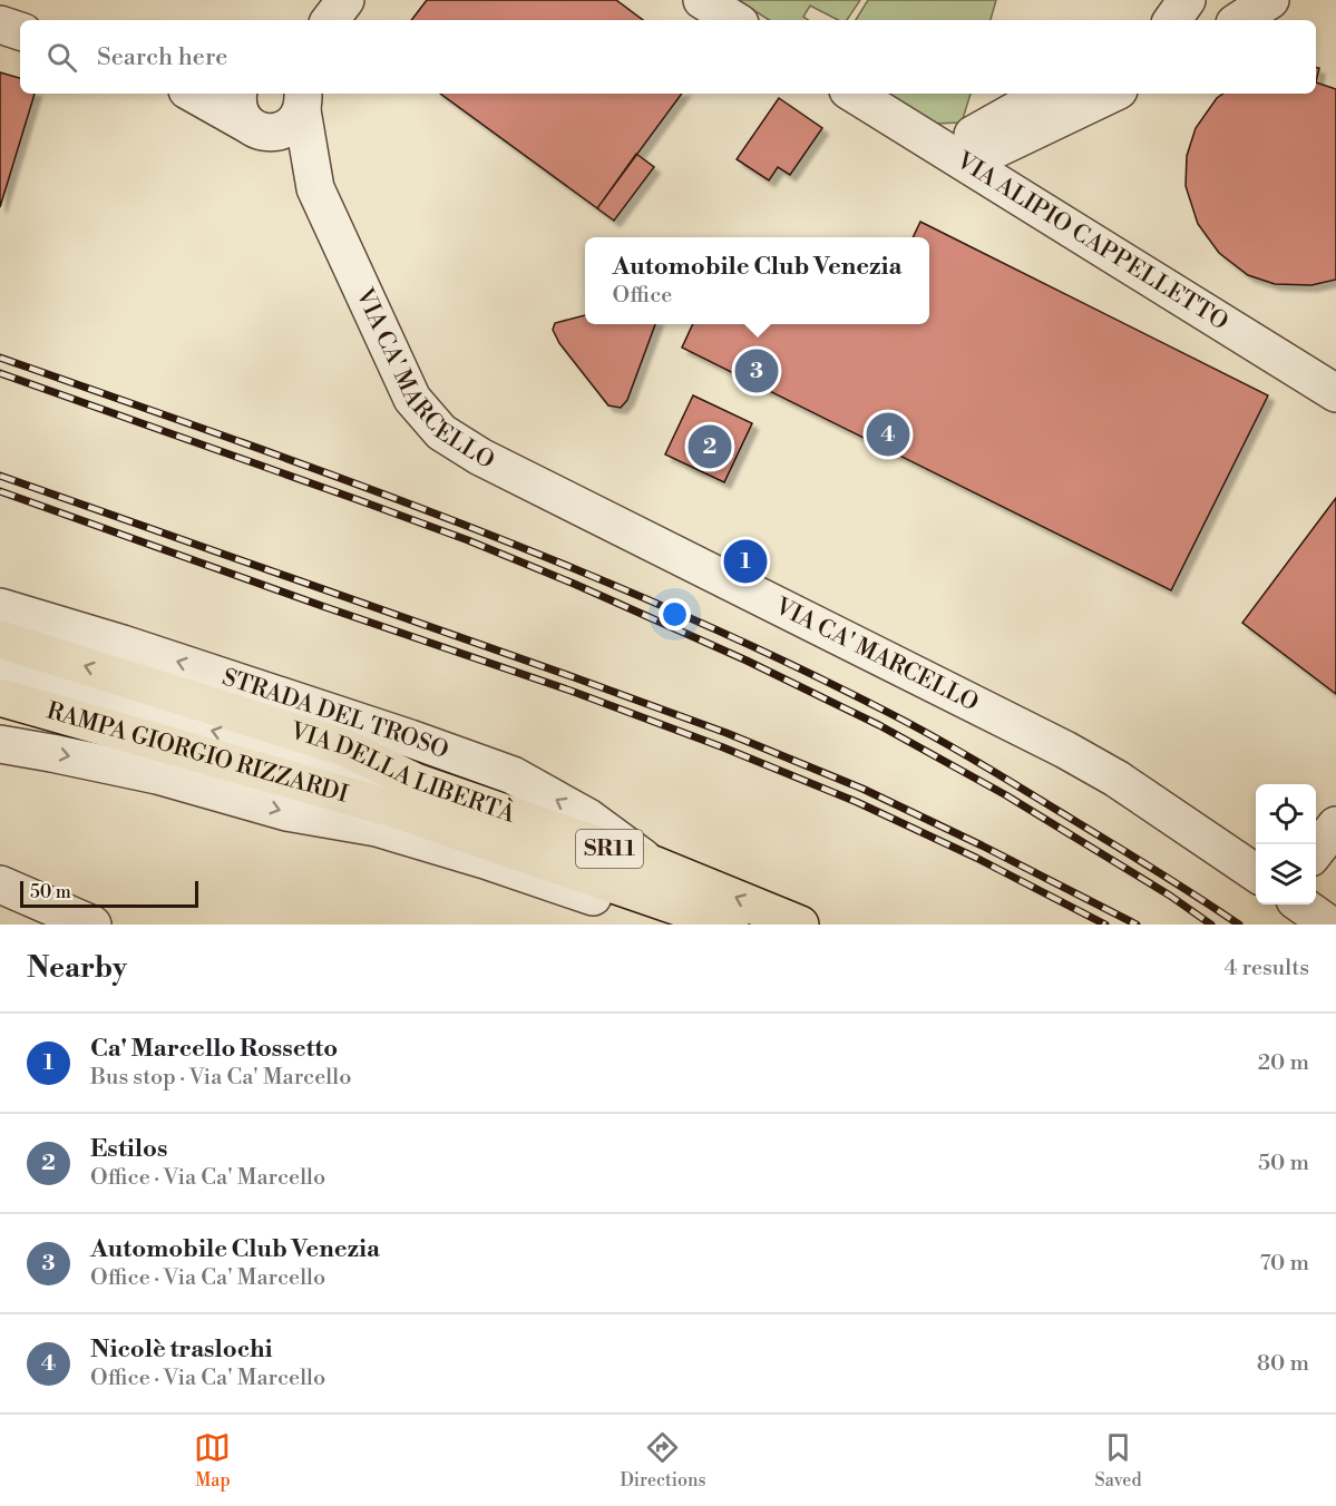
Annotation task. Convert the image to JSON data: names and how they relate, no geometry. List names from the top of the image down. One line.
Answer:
{"streets":{"highway":["RAMPA GIORGIO RIZZARDI","VIA DELLA LIBERTÀ","SR11"],"street":["VIA ALIPIO CAPPELLETTO","VIA CA' MARCELLO","STRADA DEL TROSO"]},"crossings":[["STRADA DEL TROSO","VIA DELLA LIBERTÀ"],["RAMPA GIORGIO RIZZARDI","VIA DELLA LIBERTÀ"]],"one_way":["VIA DELLA LIBERTÀ"],"scale_bar":"50 m","page":{"search":"Search here","popup":["Automobile Club Venezia","Office"],"pins":["3","4","2","1"],"scale":"50 m","heading":["Nearby","4 results"],"list":[{"mark":"1","name":"Ca' Marcello Rossetto","note":"Bus stop · Via Ca' Marcello","value":"20 m"},{"mark":"2","name":"Estilos","note":"Office · Via Ca' Marcello","value":"50 m"},{"mark":"3","name":"Automobile Club Venezia","note":"Office · Via Ca' Marcello","value":"70 m"},{"mark":"4","name":"Nicolè traslochi","note":"Office · Via Ca' Marcello","value":"80 m"}],"nav":["Map","Directions","Saved"]}}
